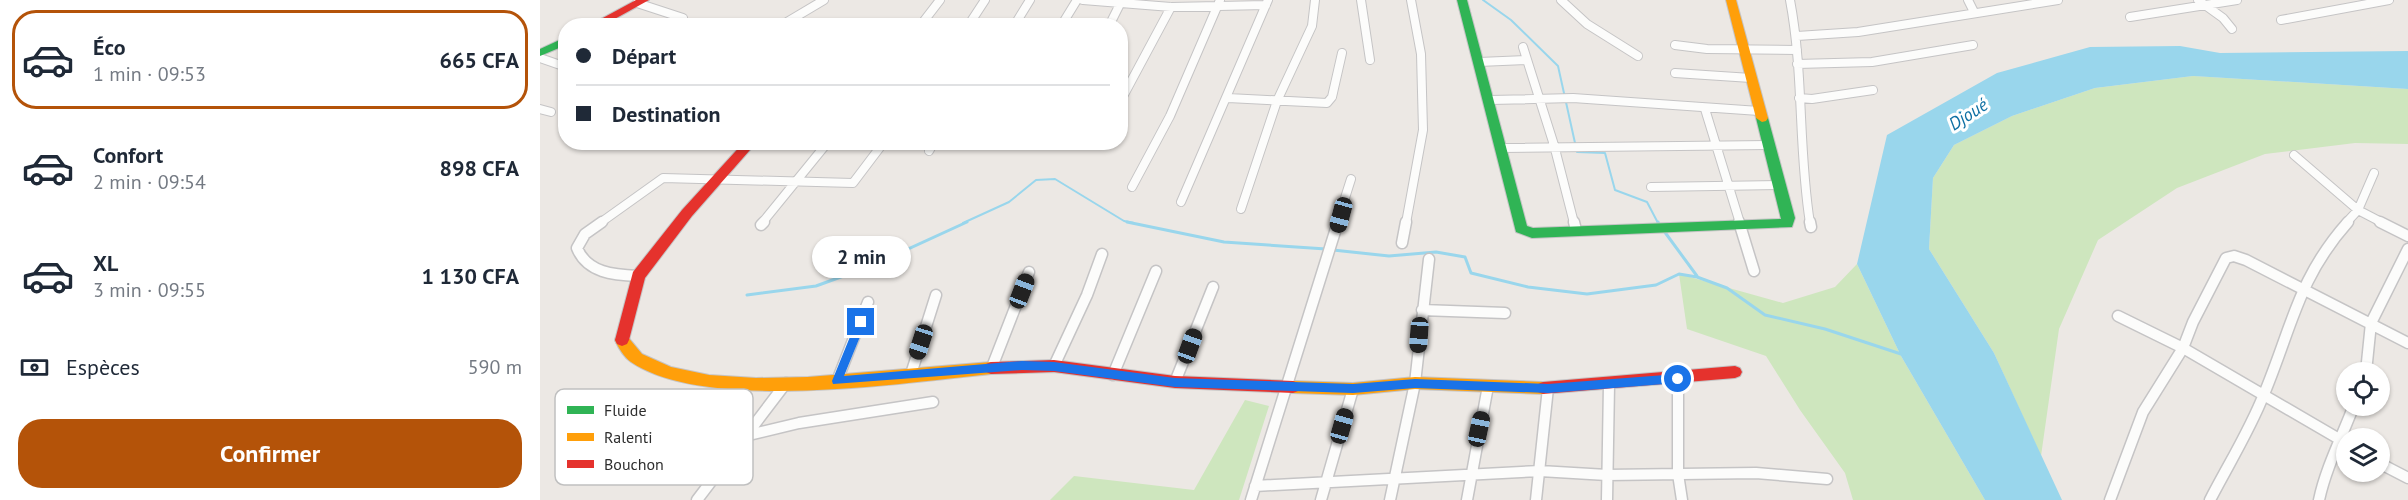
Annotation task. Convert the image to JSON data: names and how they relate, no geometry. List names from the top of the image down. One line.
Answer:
{"water":["Djoué"],"legend":["Fluide","Ralenti","Bouchon"],"page":{"list":[{"name":"Éco","note":"1 min · 09:53","value":"665 CFA"},{"name":"Confort","note":"2 min · 09:54","value":"898 CFA"},{"name":"XL","note":"3 min · 09:55","value":"1 130 CFA"}],"banner":["Départ","Destination"],"bubble":"2 min","pay":["Espèces","590 m"],"buttons":"Confirmer"}}
